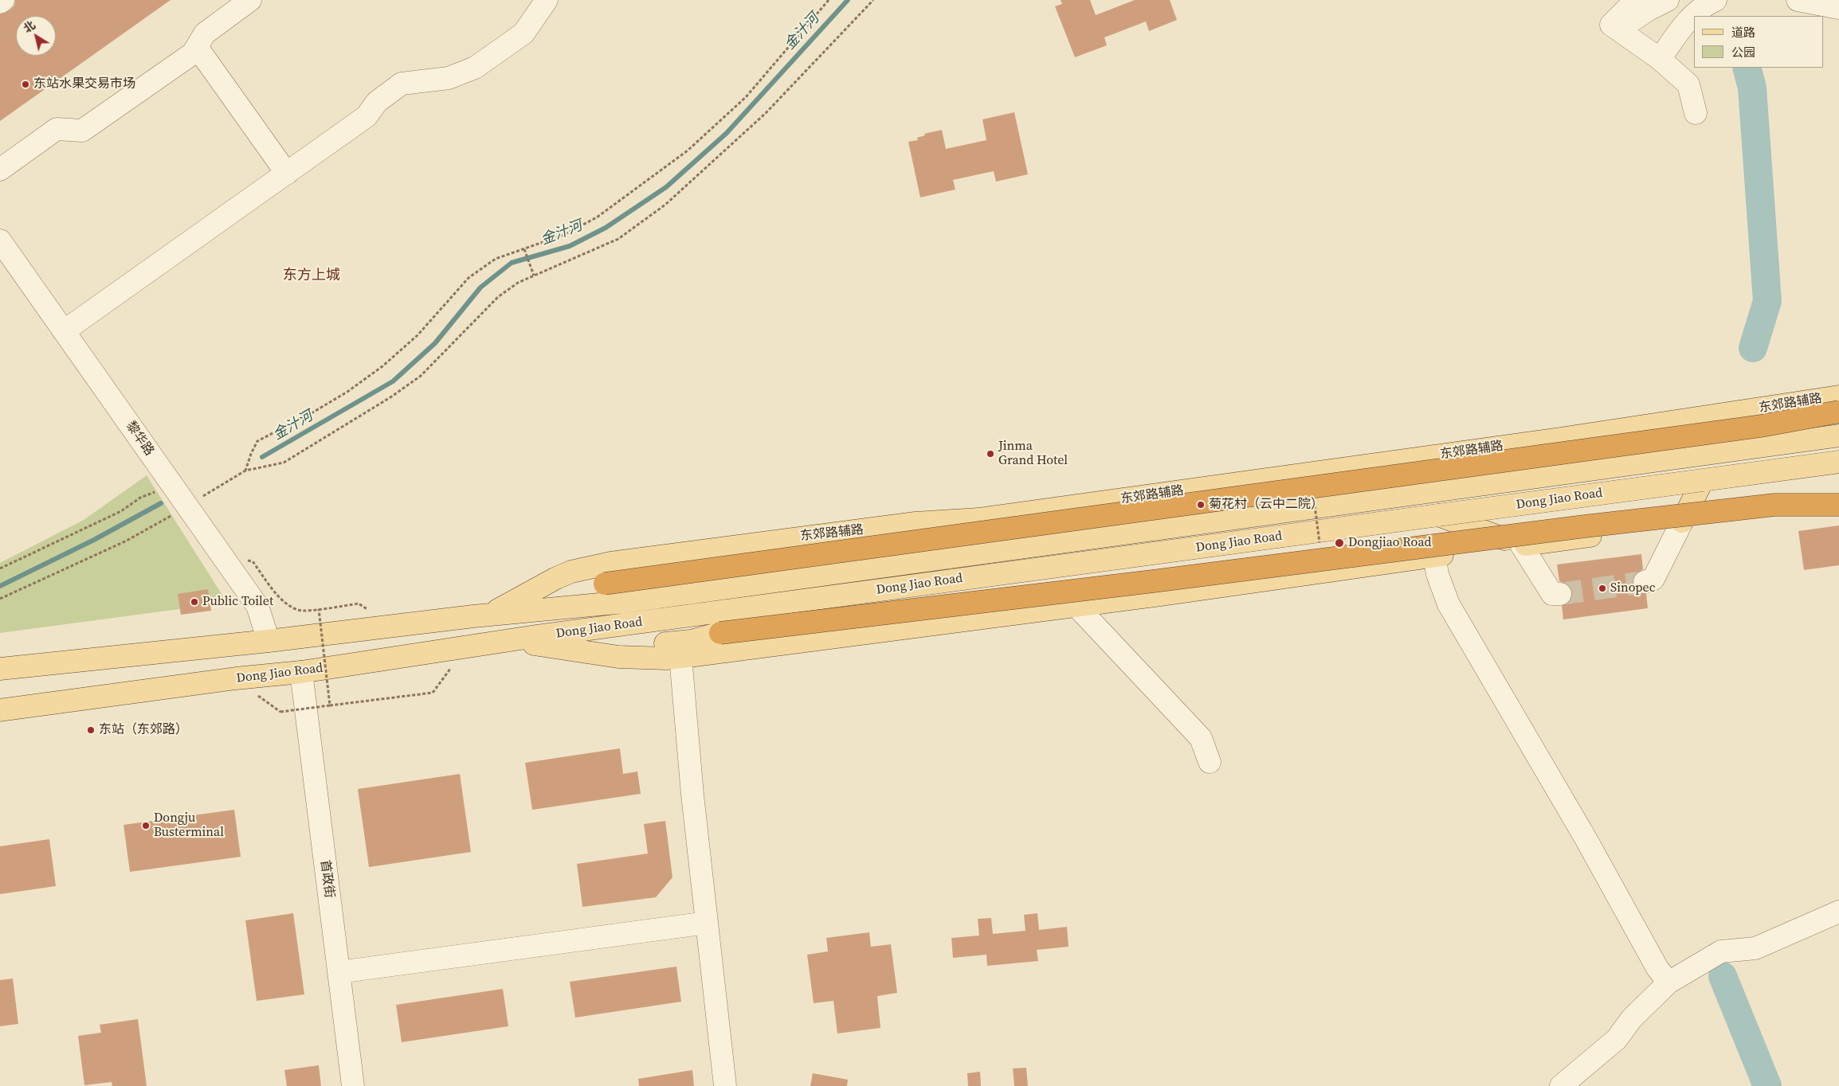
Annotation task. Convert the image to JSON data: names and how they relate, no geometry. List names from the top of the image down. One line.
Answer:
{"streets":{"main road":["东郊路辅路","Dong Jiao Road"],"street":["黎华路","首政街"]},"crossings":[["东郊路辅路","Dong Jiao Road"],["黎华路","Dong Jiao Road"],["Dong Jiao Road","首政街"]],"districts":["东方上城"],"water":["金汁河"],"places":["东站水果交易市场","Jinma Grand Hotel","菊花村（云中二院）","Dongjiao Road","Sinopec","Public Toilet","东站（东郊路）","Dongju Busterminal"],"legend":["道路","公园"],"north":"top left"}
